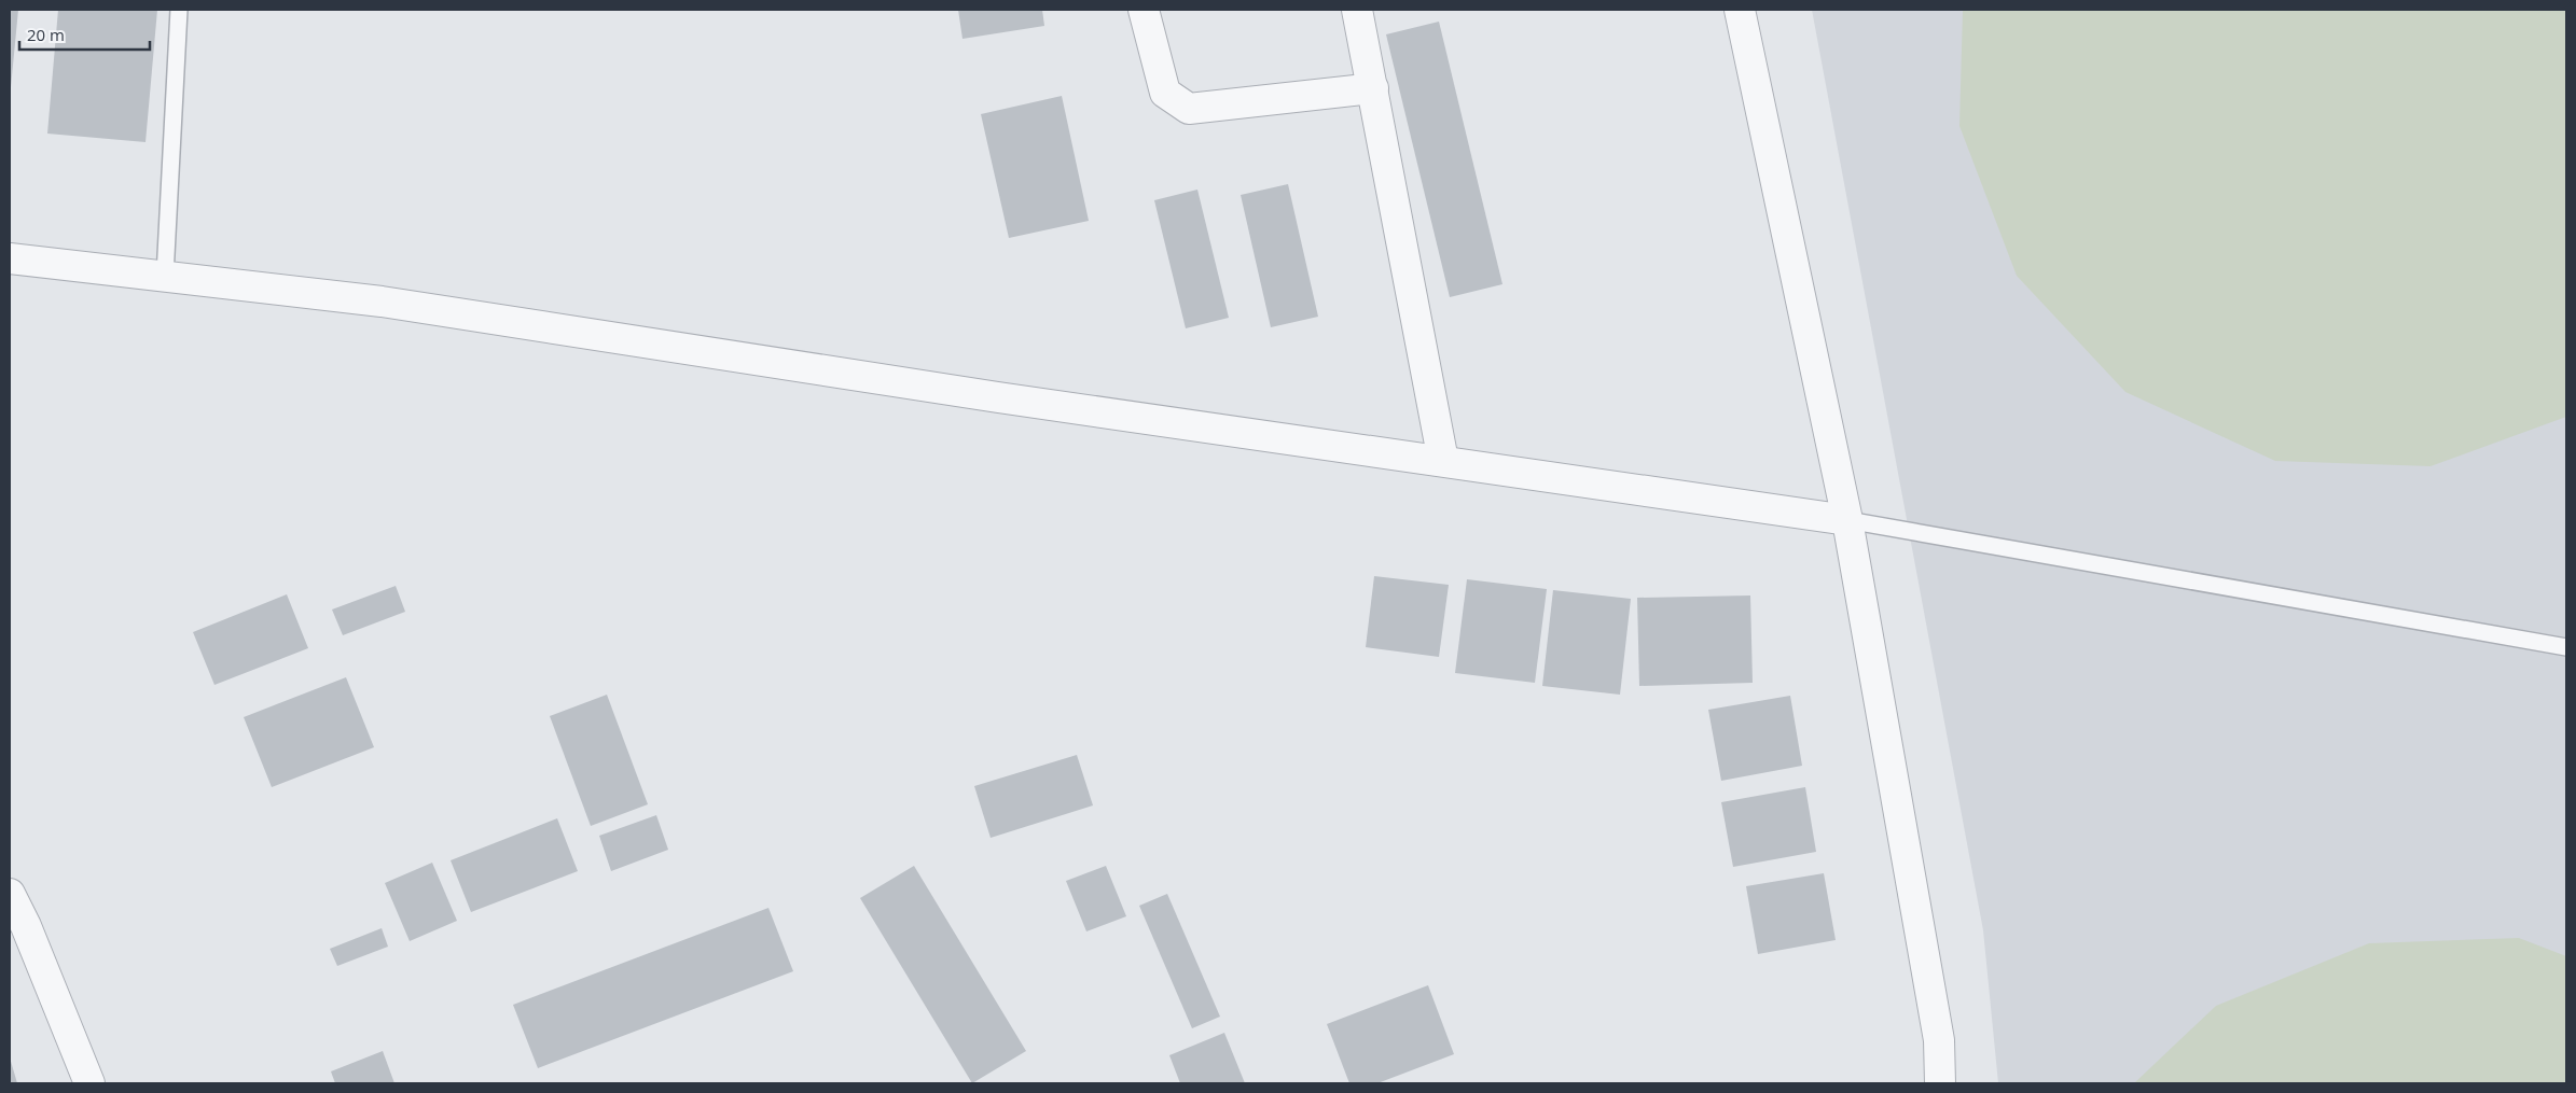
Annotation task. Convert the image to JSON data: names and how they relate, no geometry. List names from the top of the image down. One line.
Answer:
{"scale_bar":"20 m"}
